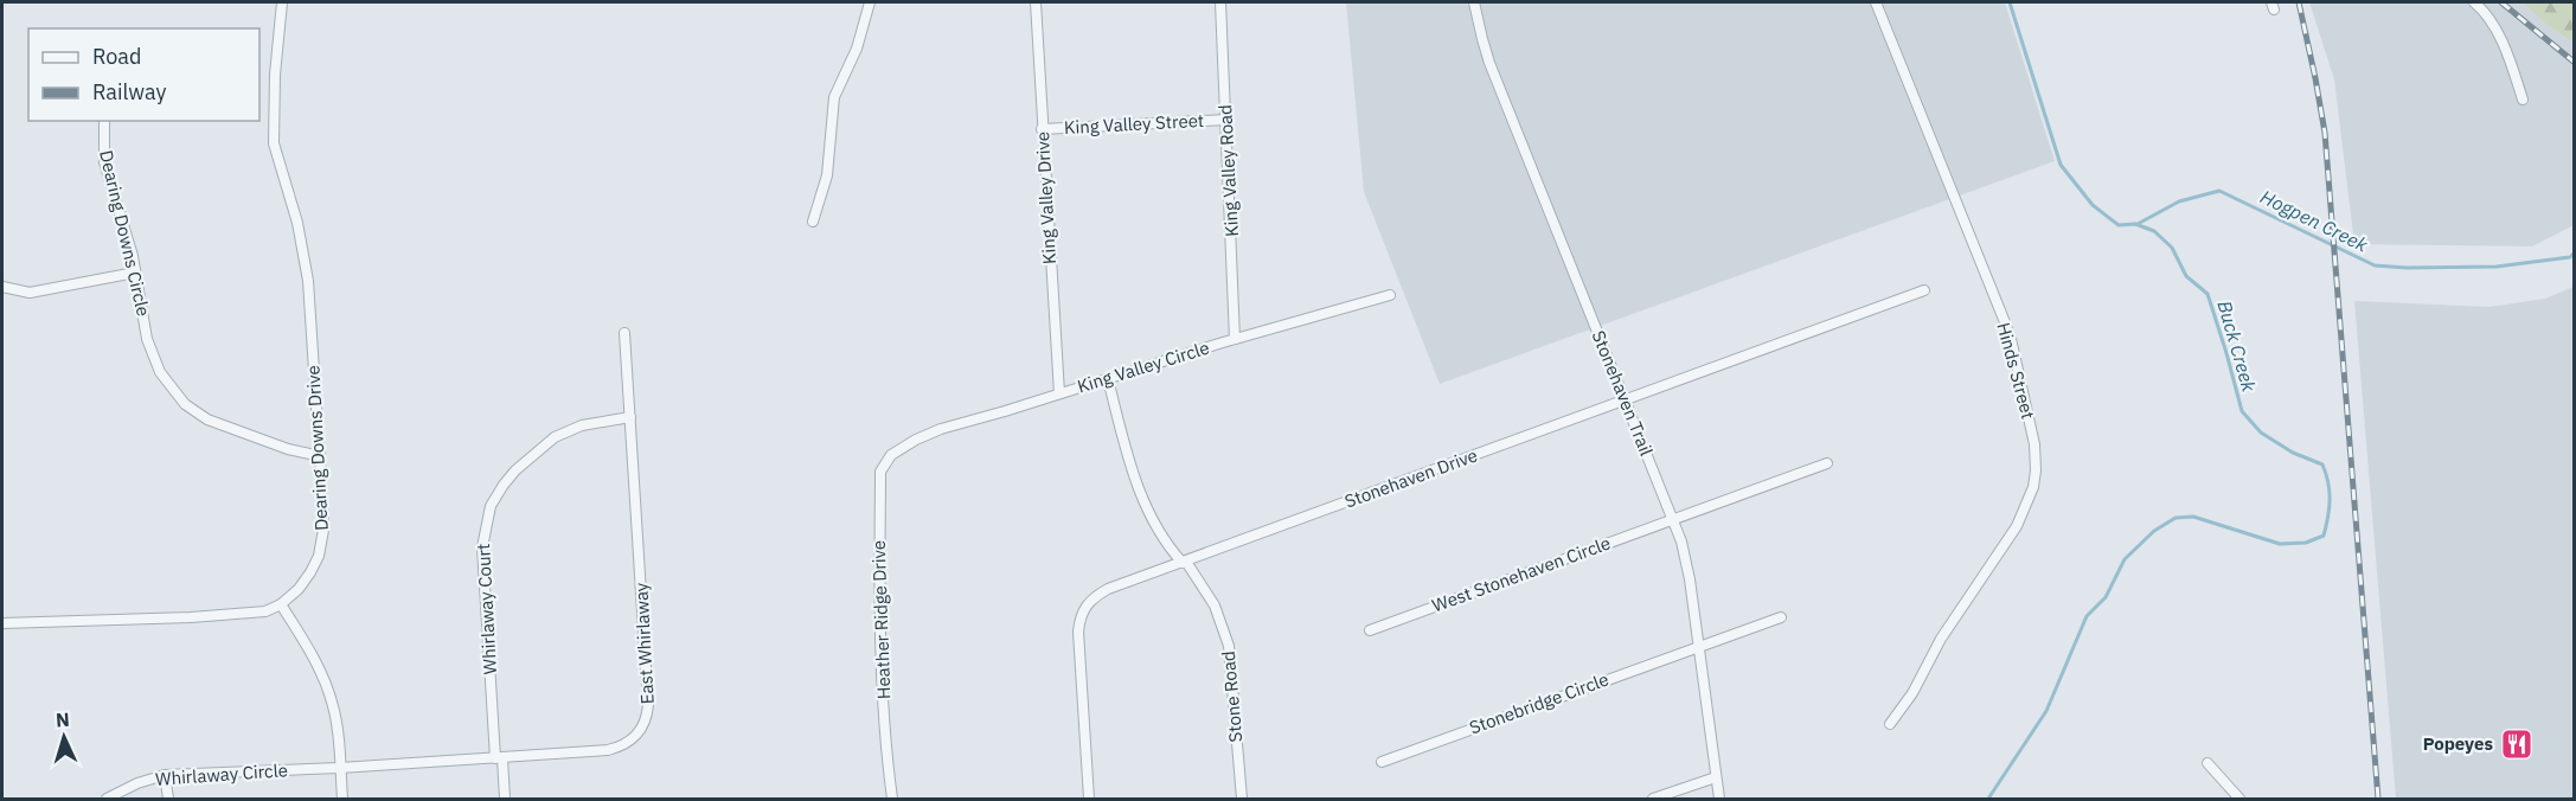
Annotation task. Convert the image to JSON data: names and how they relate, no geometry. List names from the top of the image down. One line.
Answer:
{"streets":{"street":["King Valley Street","King Valley Road","King Valley Drive","Dearing Downs Circle","King Valley Circle","Hinds Street","Stonehaven Trail","Dearing Downs Drive","Stonehaven Drive","West Stonehaven Circle","Whirlaway Court","Heather Ridge Drive","East Whirlaway","Stone Road","Stonebridge Circle","Whirlaway Circle"]},"crossings":[["King Valley Street","King Valley Road"],["King Valley Street","King Valley Drive"],["King Valley Road","King Valley Circle"],["King Valley Drive","King Valley Circle"],["Dearing Downs Circle","Dearing Downs Drive"],["King Valley Circle","Heather Ridge Drive"],["King Valley Circle","Stone Road"],["Stonehaven Trail","Stonehaven Drive"],["Stonehaven Trail","West Stonehaven Circle"],["Stonehaven Trail","Stonebridge Circle"],["Stonehaven Drive","Stone Road"],["Whirlaway Court","East Whirlaway"],["East Whirlaway","Whirlaway Circle"]],"water":["Hogpen Creek","Buck Creek"],"places":{"restaurant":["Popeyes"]},"legend":["Road","Railway"],"north":"top"}
